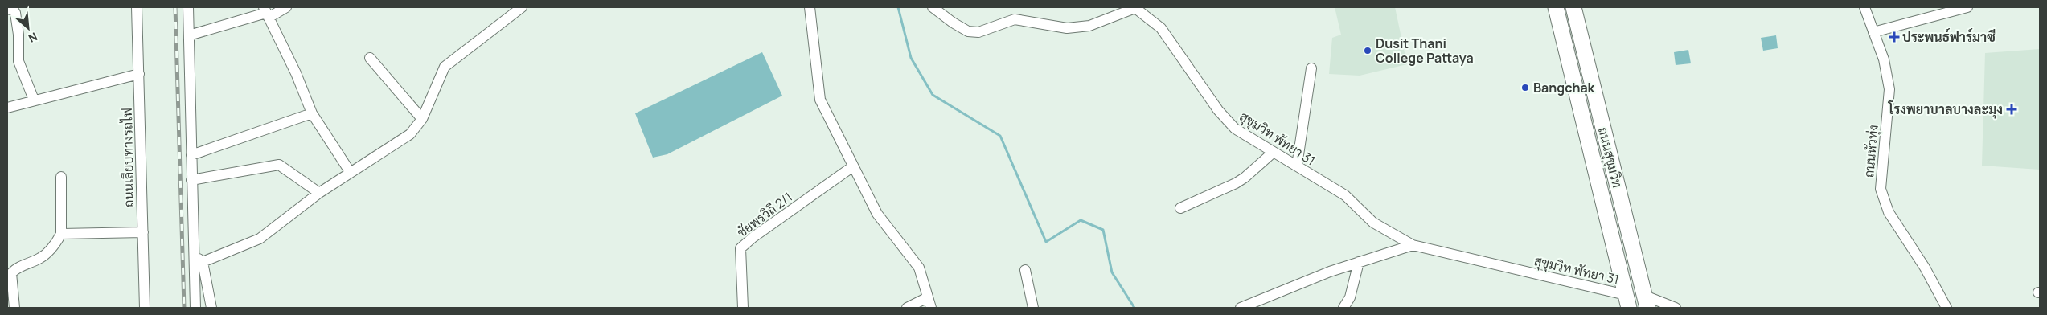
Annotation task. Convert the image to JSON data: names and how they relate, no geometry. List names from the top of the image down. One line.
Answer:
{"streets":{"highway":["ถนนสุขุมวิท"],"street":["สุขุมวิท พัทยา 31","ถนนหัวทุ่ง","ถนนเลียบทางรถไฟ","ชัยพรวิถี 2/1"]},"crossings":[["สุขุมวิท พัทยา 31","ถนนสุขุมวิท"]],"places":{"health":["ประพนธ์ฟาร์มาซี","โรงพยาบาลบางละมุง"],"other":["Dusit Thani College Pattaya","Bangchak"]},"north":"bottom right"}
